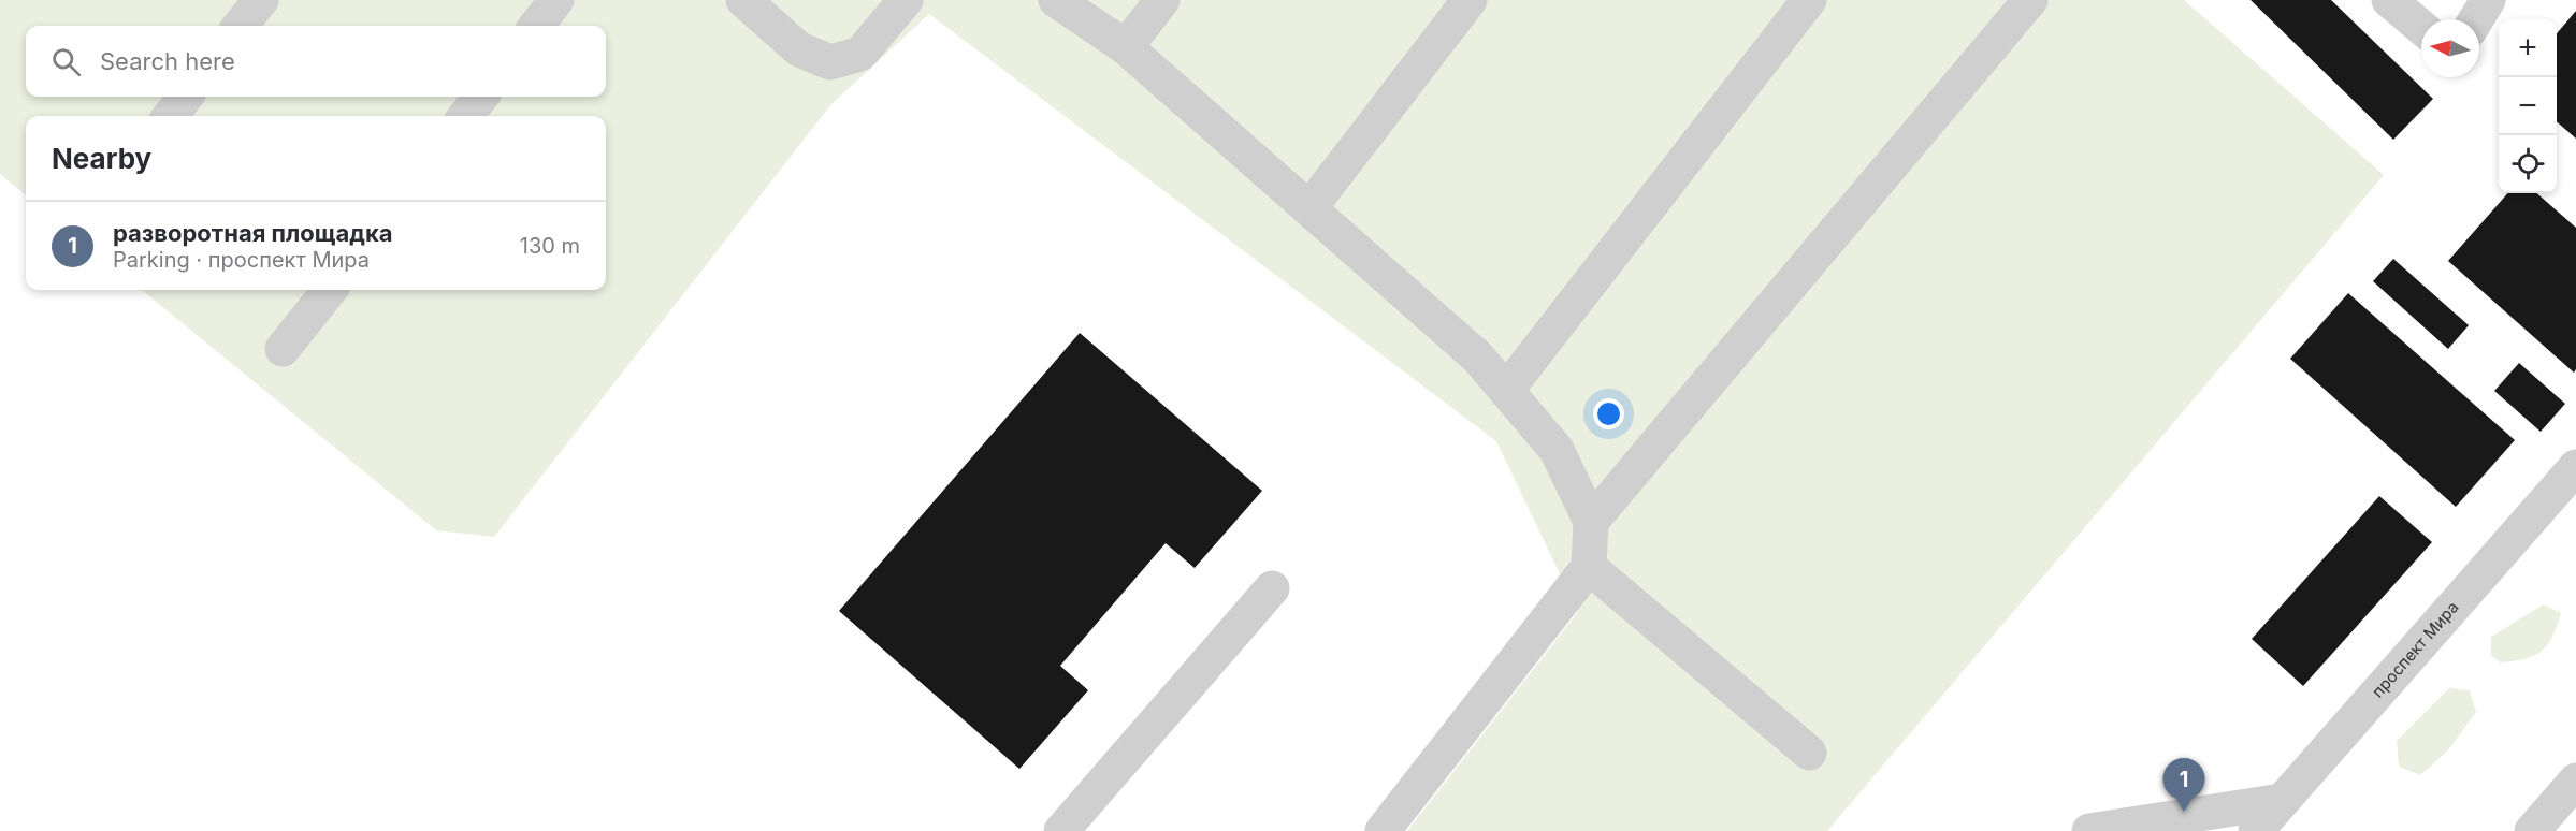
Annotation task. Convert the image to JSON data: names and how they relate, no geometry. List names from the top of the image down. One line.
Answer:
{"streets":{"street":["проспект Мира"]},"north":"left","page":{"map_buttons":["+","−"],"search":"Search here","heading":"Nearby","list":[{"mark":"1","name":"разворотная площадка","note":"Parking · проспект Мира","value":"130 m"}],"pins":"1"}}
